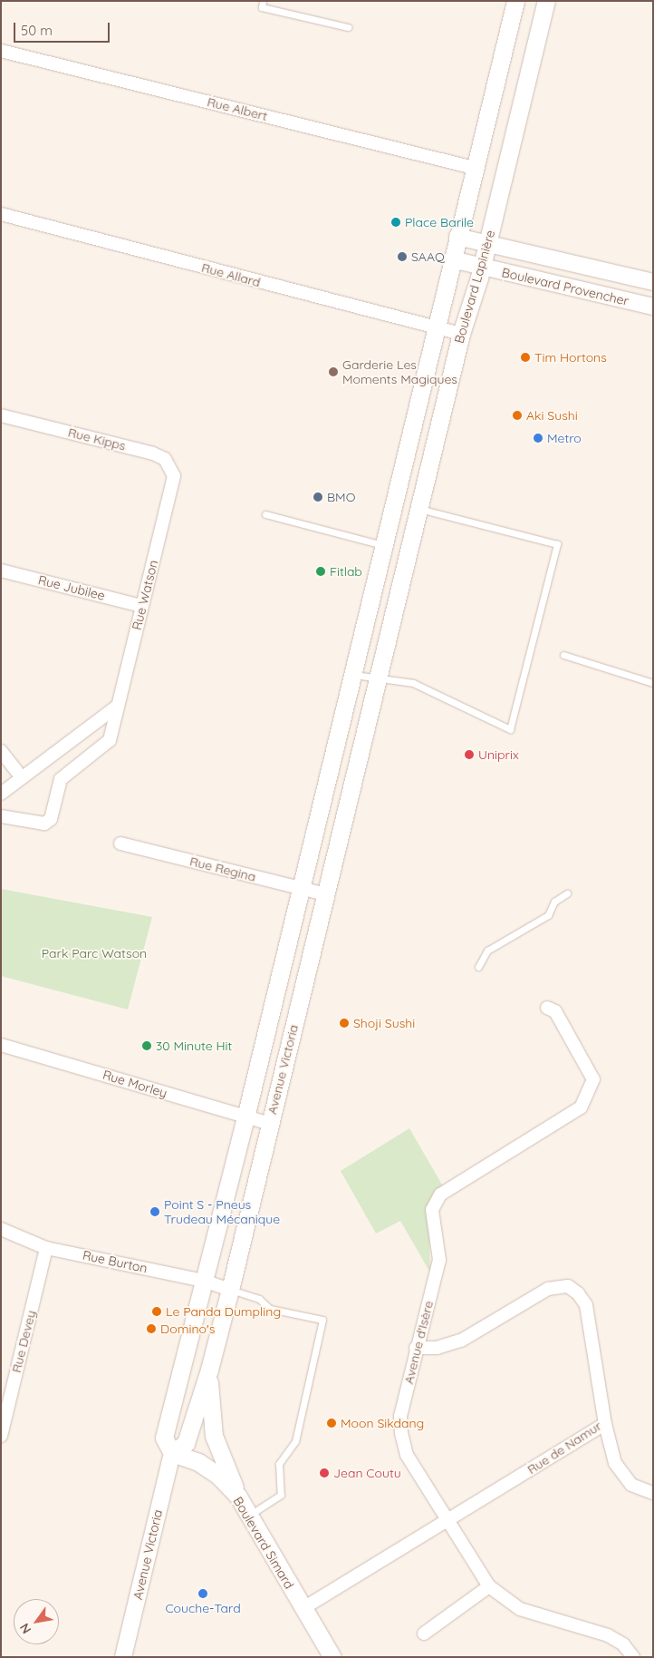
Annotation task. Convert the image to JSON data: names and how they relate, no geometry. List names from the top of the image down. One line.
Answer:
{"streets":{"main road":["Boulevard Lapinière","Avenue Victoria","Boulevard Simard"],"street":["Rue Albert","Rue Allard","Boulevard Provencher","Rue Kipps","Rue Jubilee","Rue Watson","Rue Regina","Rue Morley","Rue Burton","Rue Devey","Avenue d'Isère","Rue de Namur"]},"crossings":[["Rue Allard","Boulevard Lapinière"],["Boulevard Lapinière","Boulevard Provencher"],["Boulevard Lapinière","Avenue Victoria"],["Rue Kipps","Rue Watson"],["Rue Jubilee","Rue Watson"],["Rue Regina","Avenue Victoria"],["Avenue Victoria","Rue Morley"],["Avenue Victoria","Rue Burton"],["Avenue Victoria","Boulevard Simard"],["Rue Burton","Rue Devey"],["Avenue d'Isère","Rue de Namur"],["Rue de Namur","Boulevard Simard"]],"parks":["Park Parc Watson"],"places":["Place Barile","SAAQ","Tim Hortons","Garderie Les Moments Magiques","Aki Sushi","Metro","BMO","Fitlab","Uniprix","Shoji Sushi","30 Minute Hit","Point S - Pneus Trudeau Mécanique","Le Panda Dumpling","Domino's","Moon Sikdang","Jean Coutu","Couche-Tard"],"scale_bar":"50 m","north":"bottom left"}
